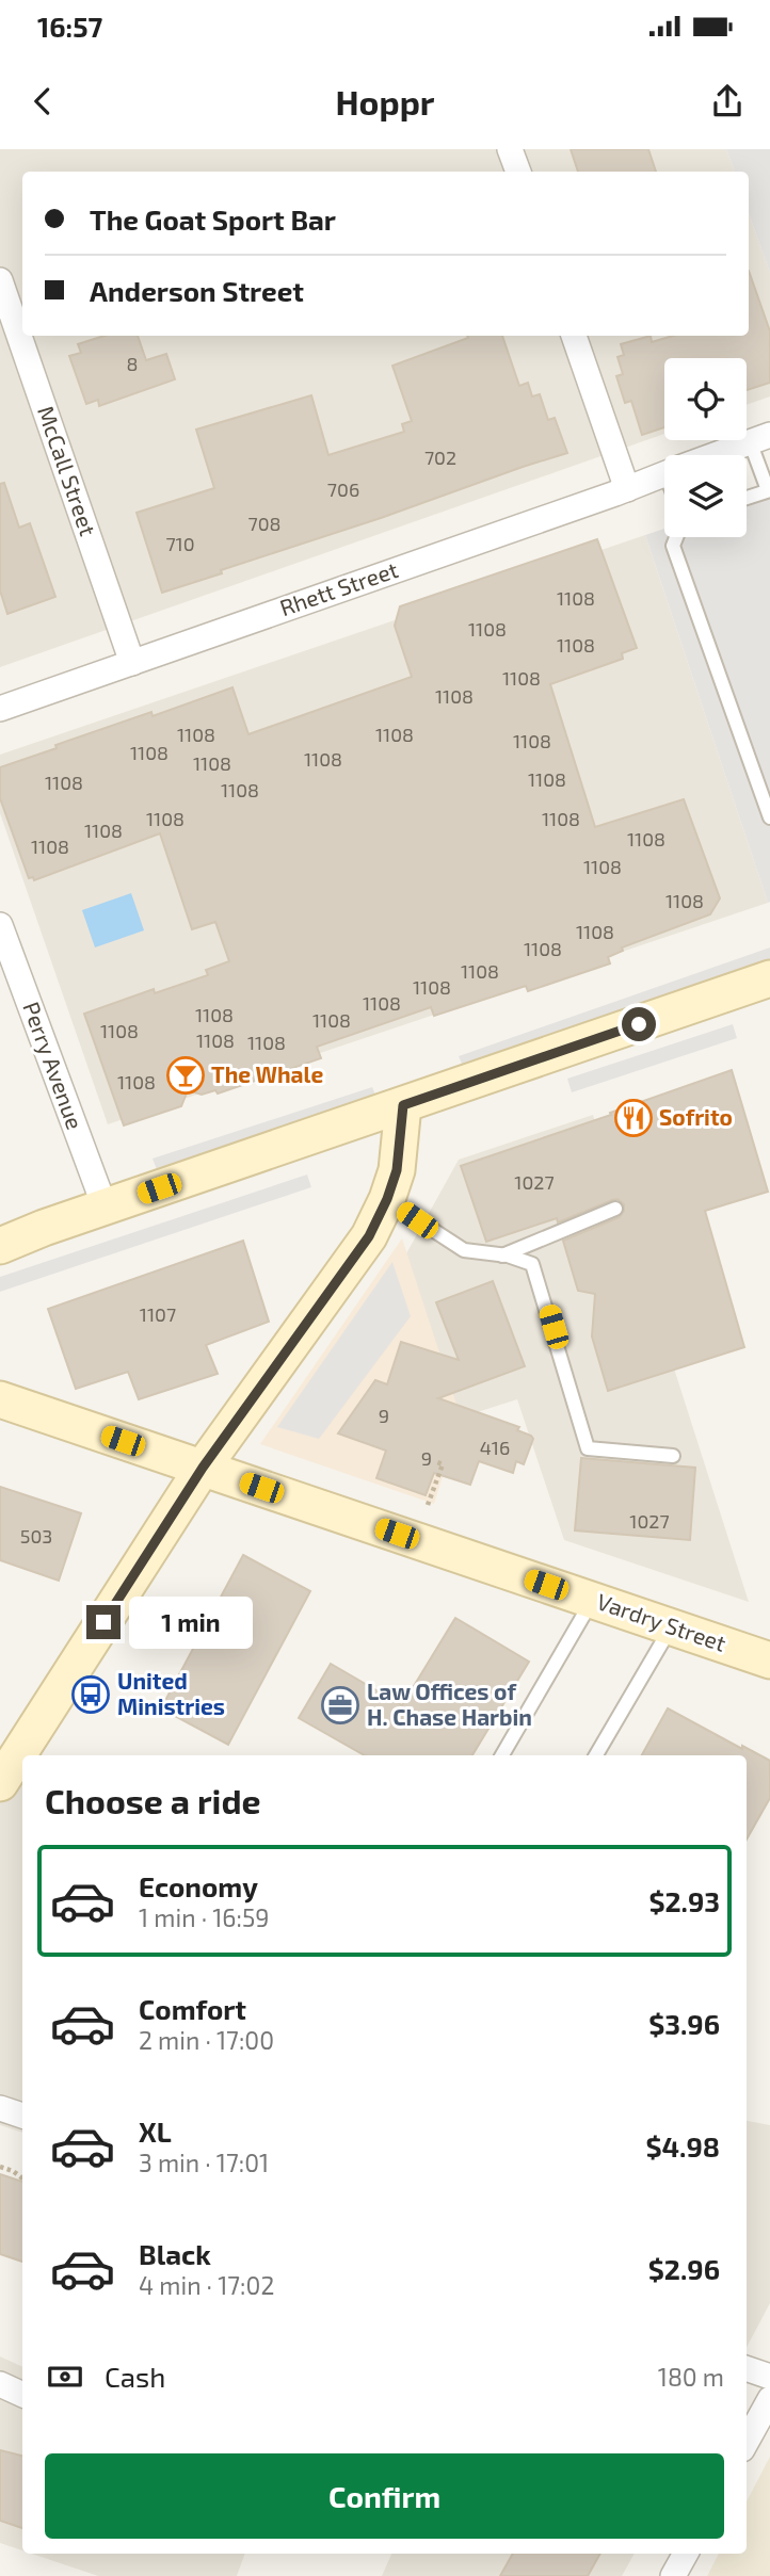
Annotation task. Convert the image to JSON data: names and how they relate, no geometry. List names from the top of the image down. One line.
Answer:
{"streets":{"main road":["Vardry Street"],"street":["McCall Street","Rhett Street","Perry Avenue"]},"crossings":[["McCall Street","Rhett Street"]],"places":{"bar":["The Whale"],"restaurant":["Sofrito"],"bus stop":["United Ministries"],"office":["Law Offices of H. Chase Harbin"]},"house_numbers":["8","702","706","708","710","1108","1108","1108","1108","1108","1108","1108","1108","1108","1108","1108","1108","1108","1108","1108","1108","1108","1108","1108","1108","1108","1108","1108","1108","1108","1108","1108","1108","1108","1108","1108","1108","1027","1107","9","416","9","1027","503"],"page":{"status":"16:57","header":"Hoppr","banner":["The Goat Sport Bar","Anderson Street"],"bubble":"1 min","heading":"Choose a ride","list":[{"name":"Economy","note":"1 min · 16:59","value":"$2.93"},{"name":"Comfort","note":"2 min · 17:00","value":"$3.96"},{"name":"XL","note":"3 min · 17:01","value":"$4.98"},{"name":"Black","note":"4 min · 17:02","value":"$2.96"}],"pay":["Cash","180 m"],"buttons":"Confirm"}}
